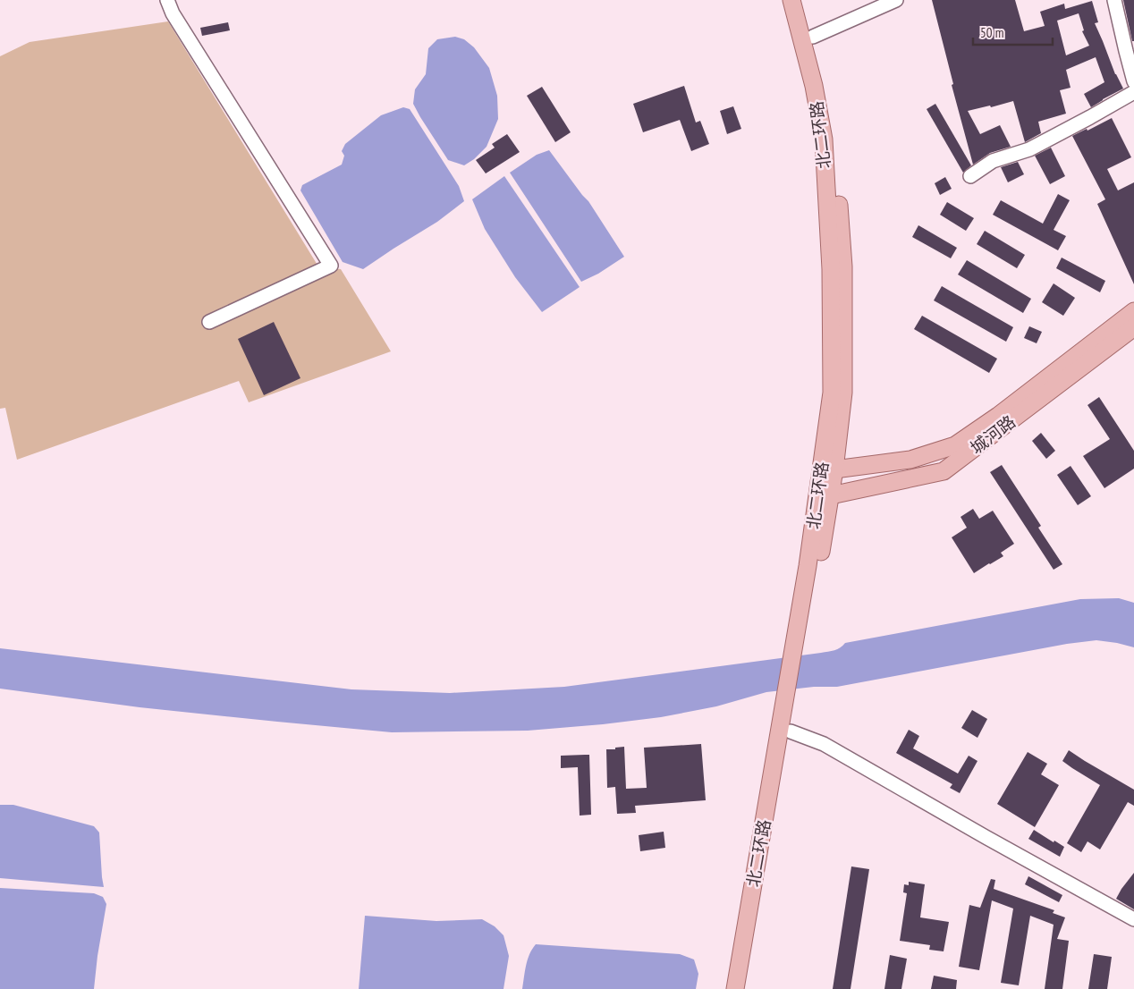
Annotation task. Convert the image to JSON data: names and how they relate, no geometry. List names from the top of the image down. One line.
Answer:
{"streets":{"main road":["北二环路","城河路"]},"crossings":[["北二环路","城河路"]],"scale_bar":"50 m"}
